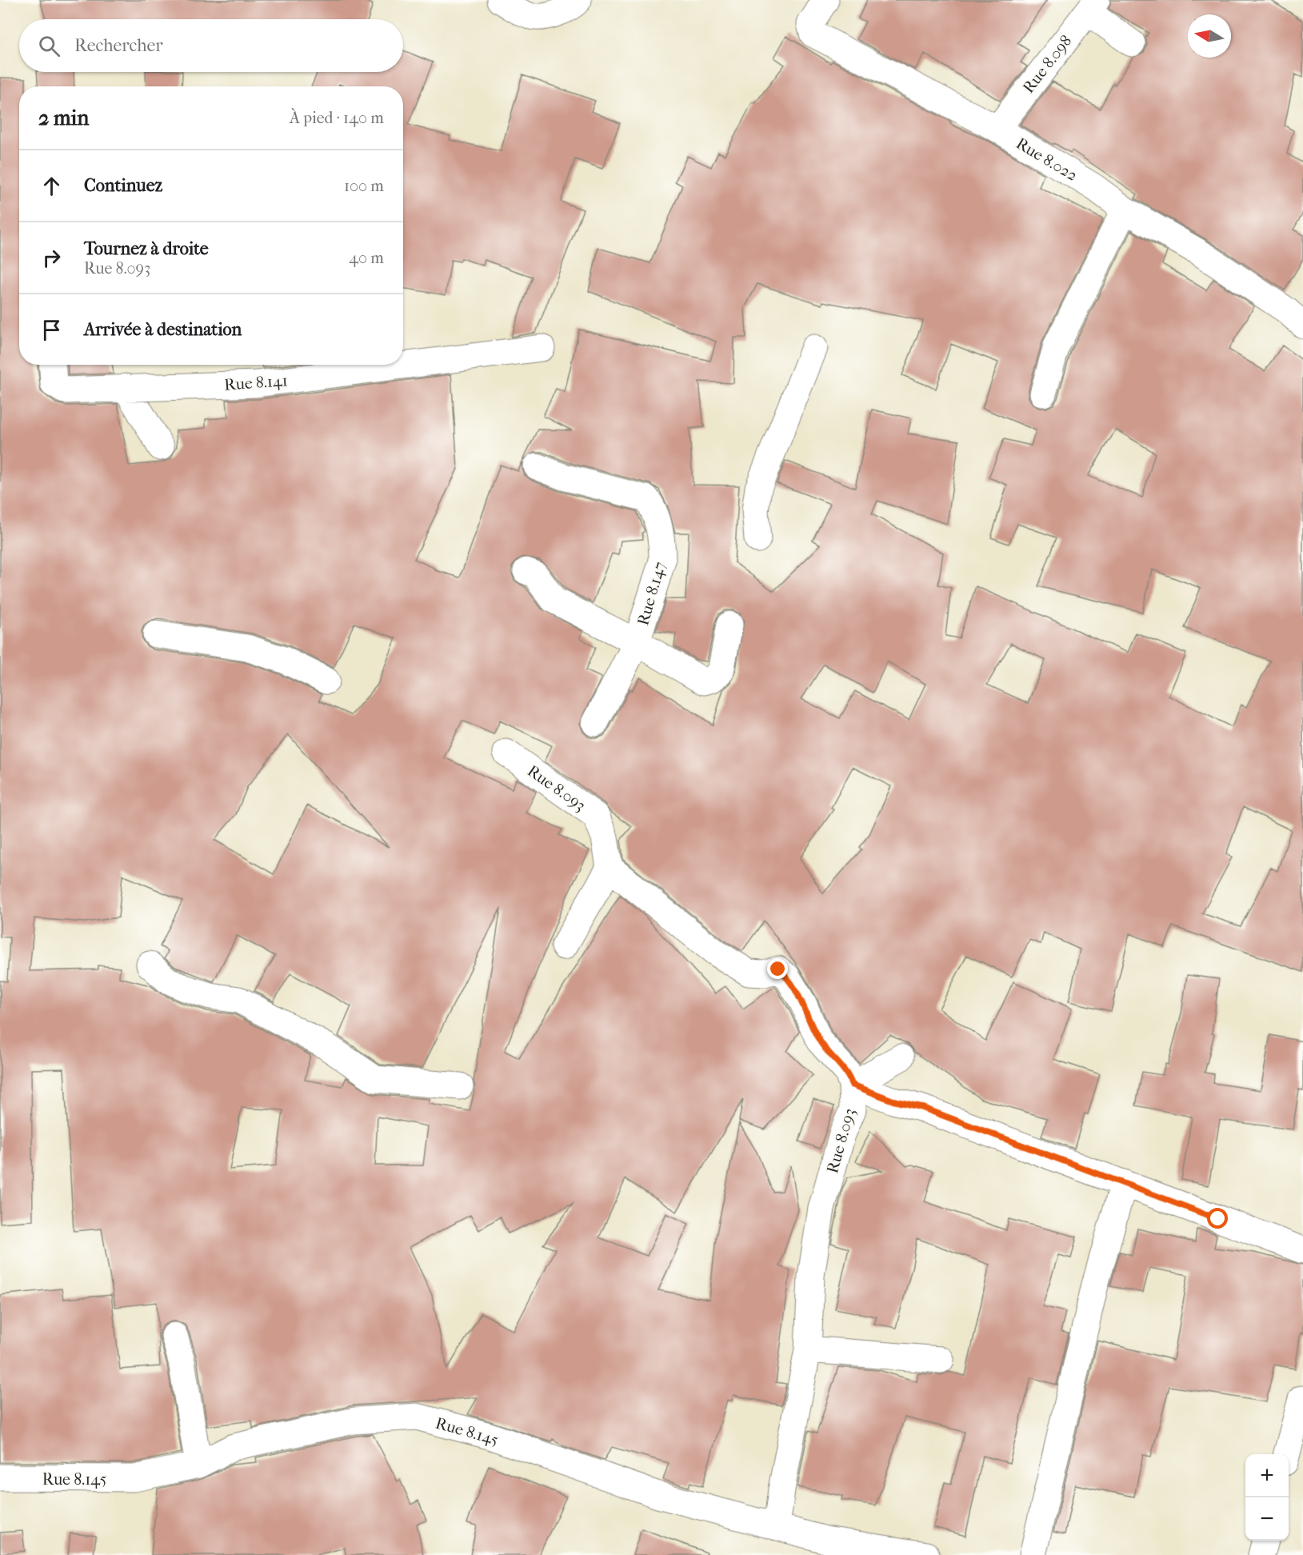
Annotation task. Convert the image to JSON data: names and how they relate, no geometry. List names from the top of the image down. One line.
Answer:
{"streets":{"street":["Rue 8.098","Rue 8.022","Rue 8.141","Rue 8.147","Rue 8.093","Rue 8.145"]},"crossings":[["Rue 8.098","Rue 8.022"],["Rue 8.093","Rue 8.145"]],"north":"left","page":{"search":"Rechercher","heading":["2 min","À pied · 140 m"],"list":[["Continuez","100 m"],["Tournez à droite","Rue 8.093","40 m"],"Arrivée à destination"],"map_buttons":["+","−"]}}
